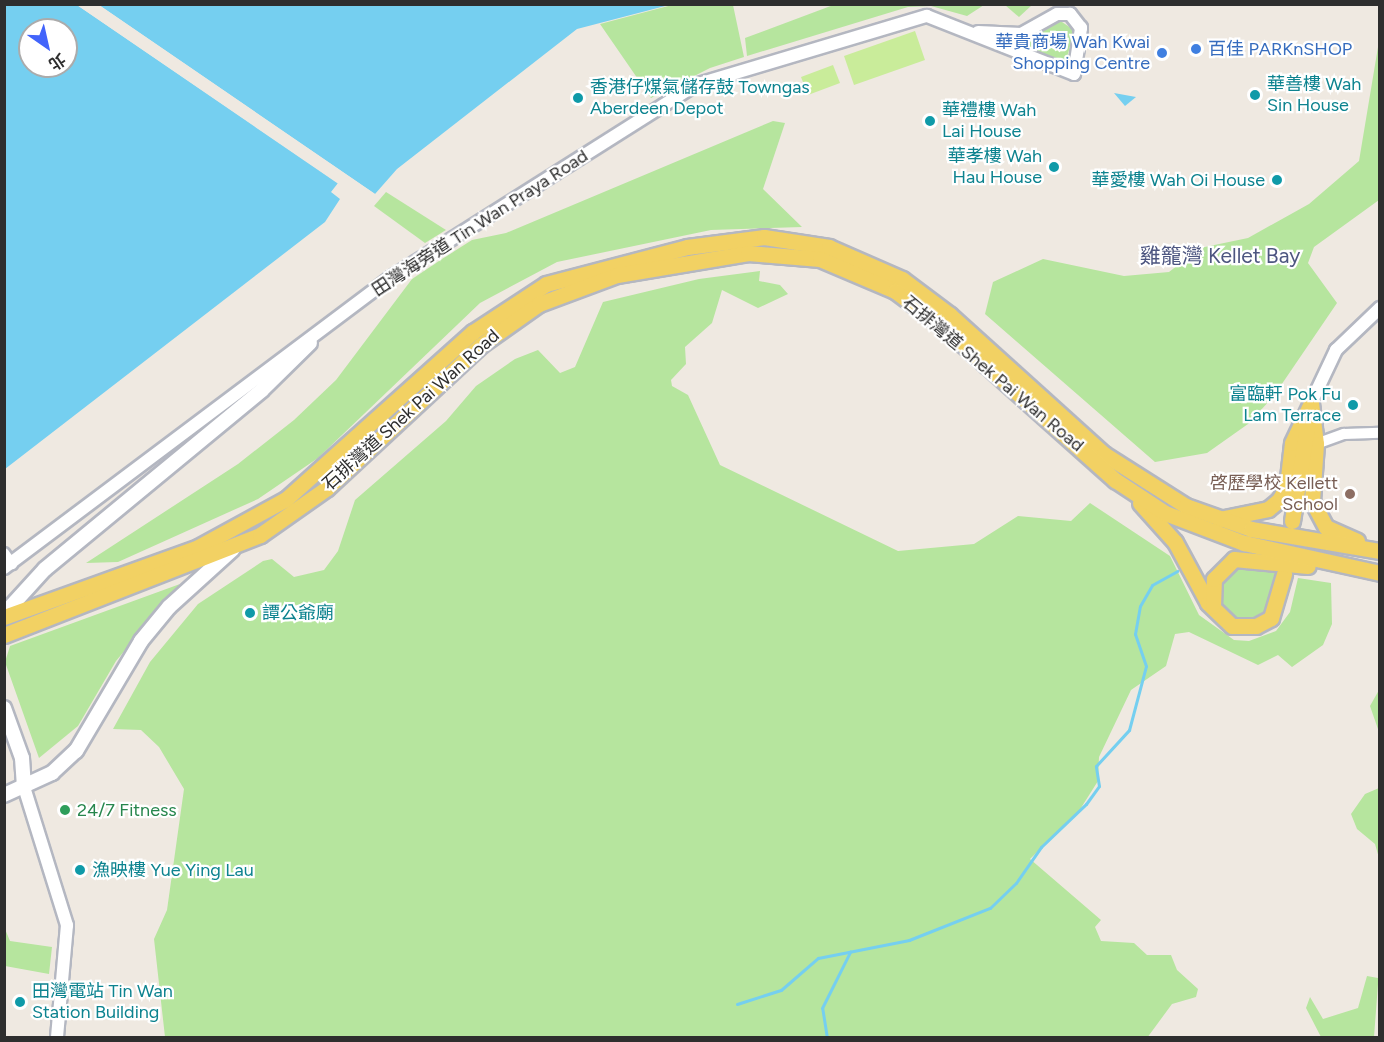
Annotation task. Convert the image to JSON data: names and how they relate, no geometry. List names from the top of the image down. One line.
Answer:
{"streets":{"main road":["石排灣道 Shek Pai Wan Road"],"street":["田灣海旁道 Tin Wan Praya Road"]},"districts":["雞籠灣 Kellet Bay"],"places":["百佳 PARKnSHOP","華貴商場 Wah Kwai Shopping Centre","華善樓 Wah Sin House","香港仔煤氣儲存鼓 Towngas Aberdeen Depot","華禮樓 Wah Lai House","華孝樓 Wah Hau House","華愛樓 Wah Oi House","富臨軒 Pok Fu Lam Terrace","啓歷學校 Kellett School","譚公爺廟","24/7 Fitness","漁映樓 Yue Ying Lau","田灣電站 Tin Wan Station Building"],"north":"bottom right"}
